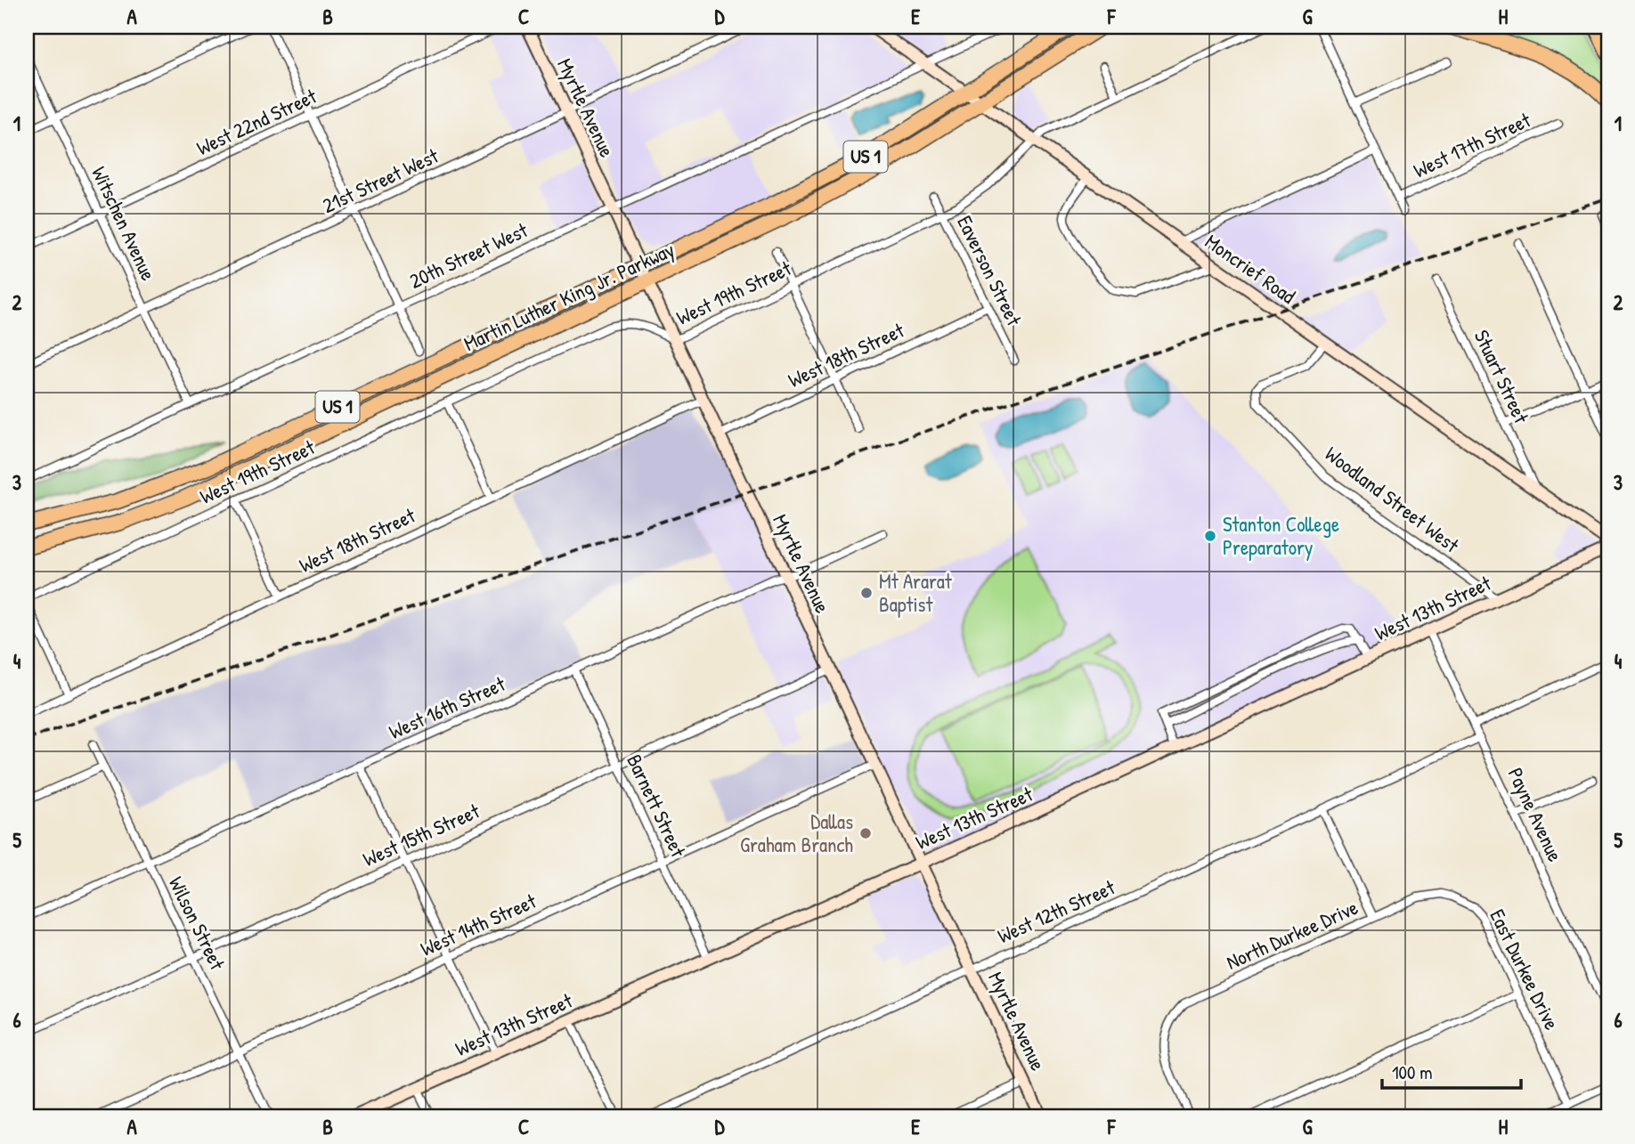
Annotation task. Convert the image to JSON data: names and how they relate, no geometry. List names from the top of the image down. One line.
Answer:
{"streets":{"highway":["US 1","Martin Luther King Jr. Parkway"],"main road":["Myrtle Avenue","Moncrief Road","West 13th Street"],"street":["West 22nd Street","West 17th Street","21st Street West","Witschen Avenue","20th Street West","Eaverson Street","West 19th Street","West 18th Street","Stuart Street","Woodland Street West","West 16th Street","Barnett Street","Payne Avenue","West 15th Street","West 12th Street","Wilson Street","West 14th Street","North Durkee Drive","East Durkee Drive"]},"crossings":[["Myrtle Avenue","21st Street West"],["Myrtle Avenue","20th Street West"],["Myrtle Avenue","West 19th Street"],["Myrtle Avenue","Martin Luther King Jr. Parkway"],["Myrtle Avenue","West 18th Street"],["Myrtle Avenue","West 13th Street"],["Myrtle Avenue","West 16th Street"],["Myrtle Avenue","West 15th Street"],["Myrtle Avenue","West 12th Street"],["Myrtle Avenue","West 14th Street"],["West 22nd Street","Witschen Avenue"],["21st Street West","Witschen Avenue"],["Witschen Avenue","20th Street West"],["20th Street West","Moncrief Road"],["Moncrief Road","West 19th Street"],["Moncrief Road","Martin Luther King Jr. Parkway"],["Moncrief Road","Stuart Street"],["Moncrief Road","Woodland Street West"],["Eaverson Street","West 19th Street"],["Eaverson Street","West 18th Street"],["Woodland Street West","West 13th Street"],["West 13th Street","Barnett Street"],["West 13th Street","Payne Avenue"],["West 16th Street","Barnett Street"],["West 16th Street","Wilson Street"],["Barnett Street","West 15th Street"],["Barnett Street","West 14th Street"],["Payne Avenue","West 12th Street"],["West 15th Street","Wilson Street"],["Wilson Street","West 14th Street"],["North Durkee Drive","East Durkee Drive"]],"places":["Stanton College Preparatory","Mt Ararat Baptist","Dallas Graham Branch"],"scale_bar":"100 m","grid":{"columns":["A","B","C","D","E","F","G","H"],"rows":["1","2","3","4","5","6"]}}
